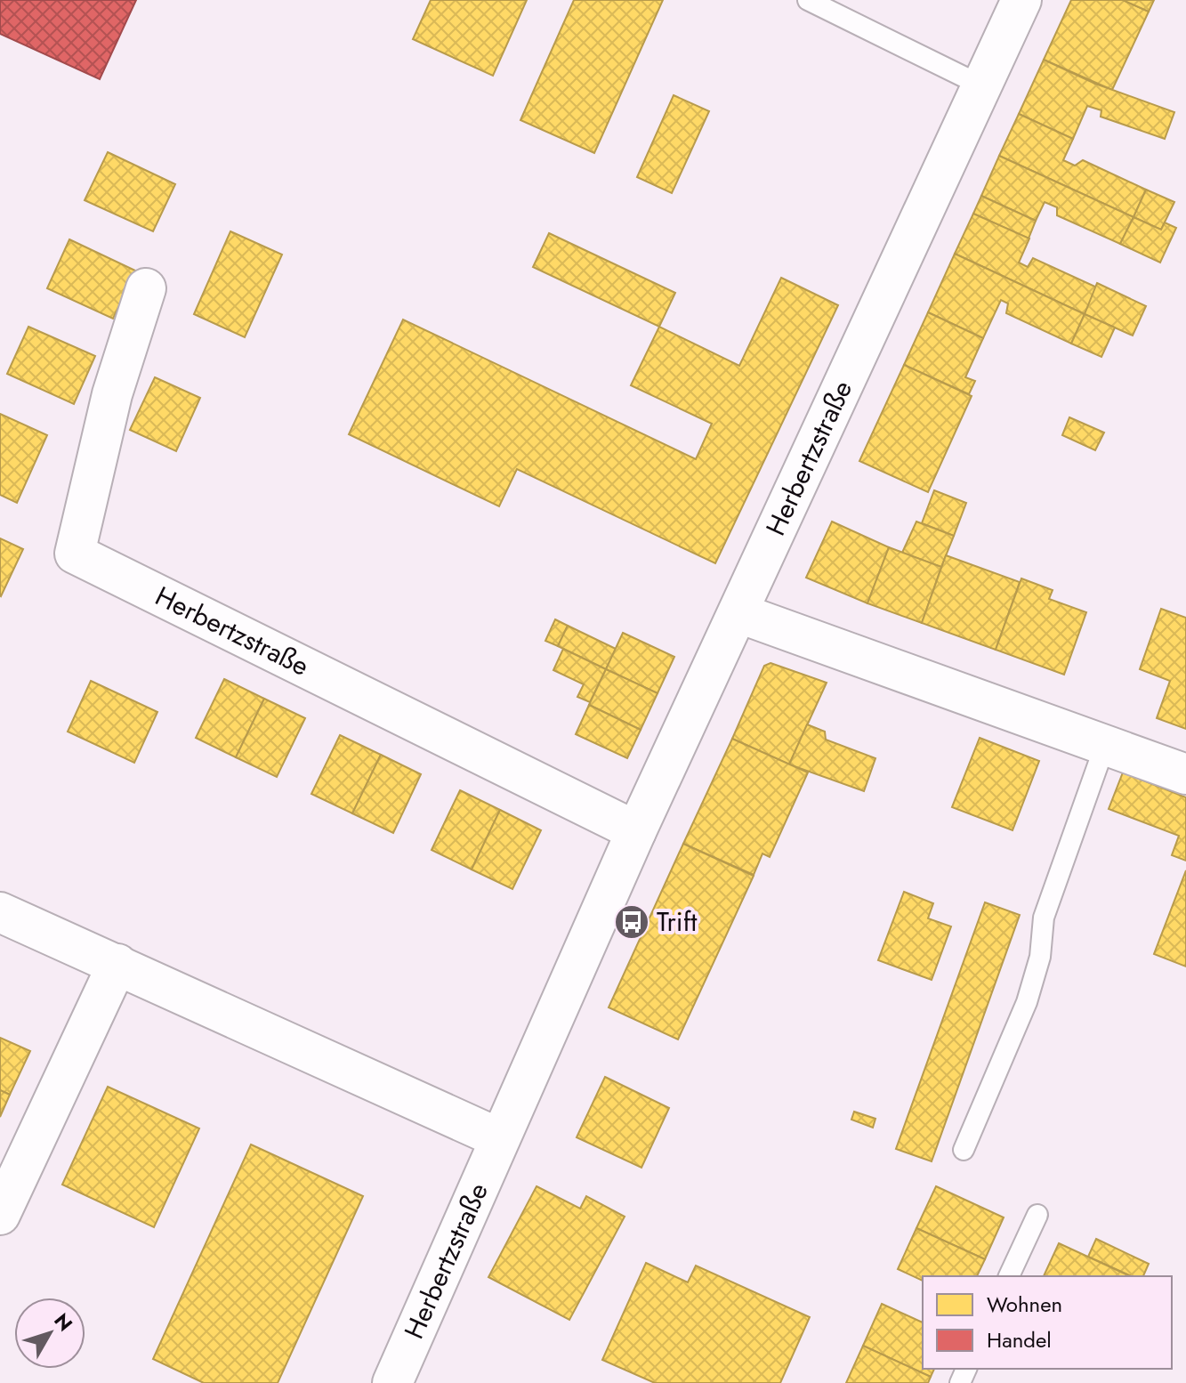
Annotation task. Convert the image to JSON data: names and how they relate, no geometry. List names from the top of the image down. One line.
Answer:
{"streets":{"street":["Herbertzstraße"]},"places":{"bus stop":["Trift"]},"legend":["Wohnen","Handel"],"north":"top right"}
